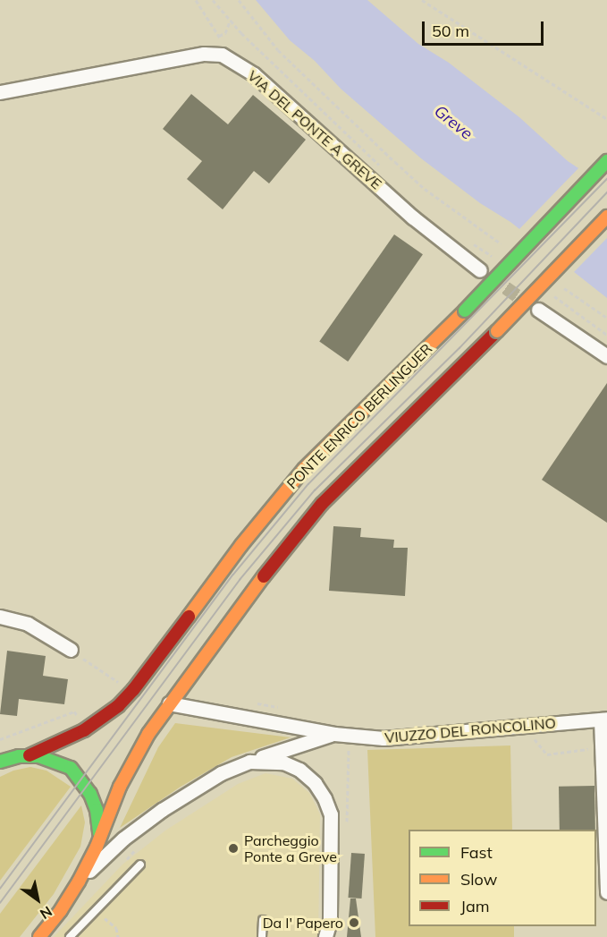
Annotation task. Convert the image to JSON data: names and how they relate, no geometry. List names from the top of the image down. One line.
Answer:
{"streets":{"main road":["PONTE ENRICO BERLINGUER"],"street":["VIA DEL PONTE A GREVE","VIUZZO DEL RONCOLINO"]},"water":["Greve"],"places":["Parcheggio Ponte a Greve","Da I' Papero"],"legend":["Fast","Slow","Jam"],"scale_bar":"50 m","north":"bottom right"}
